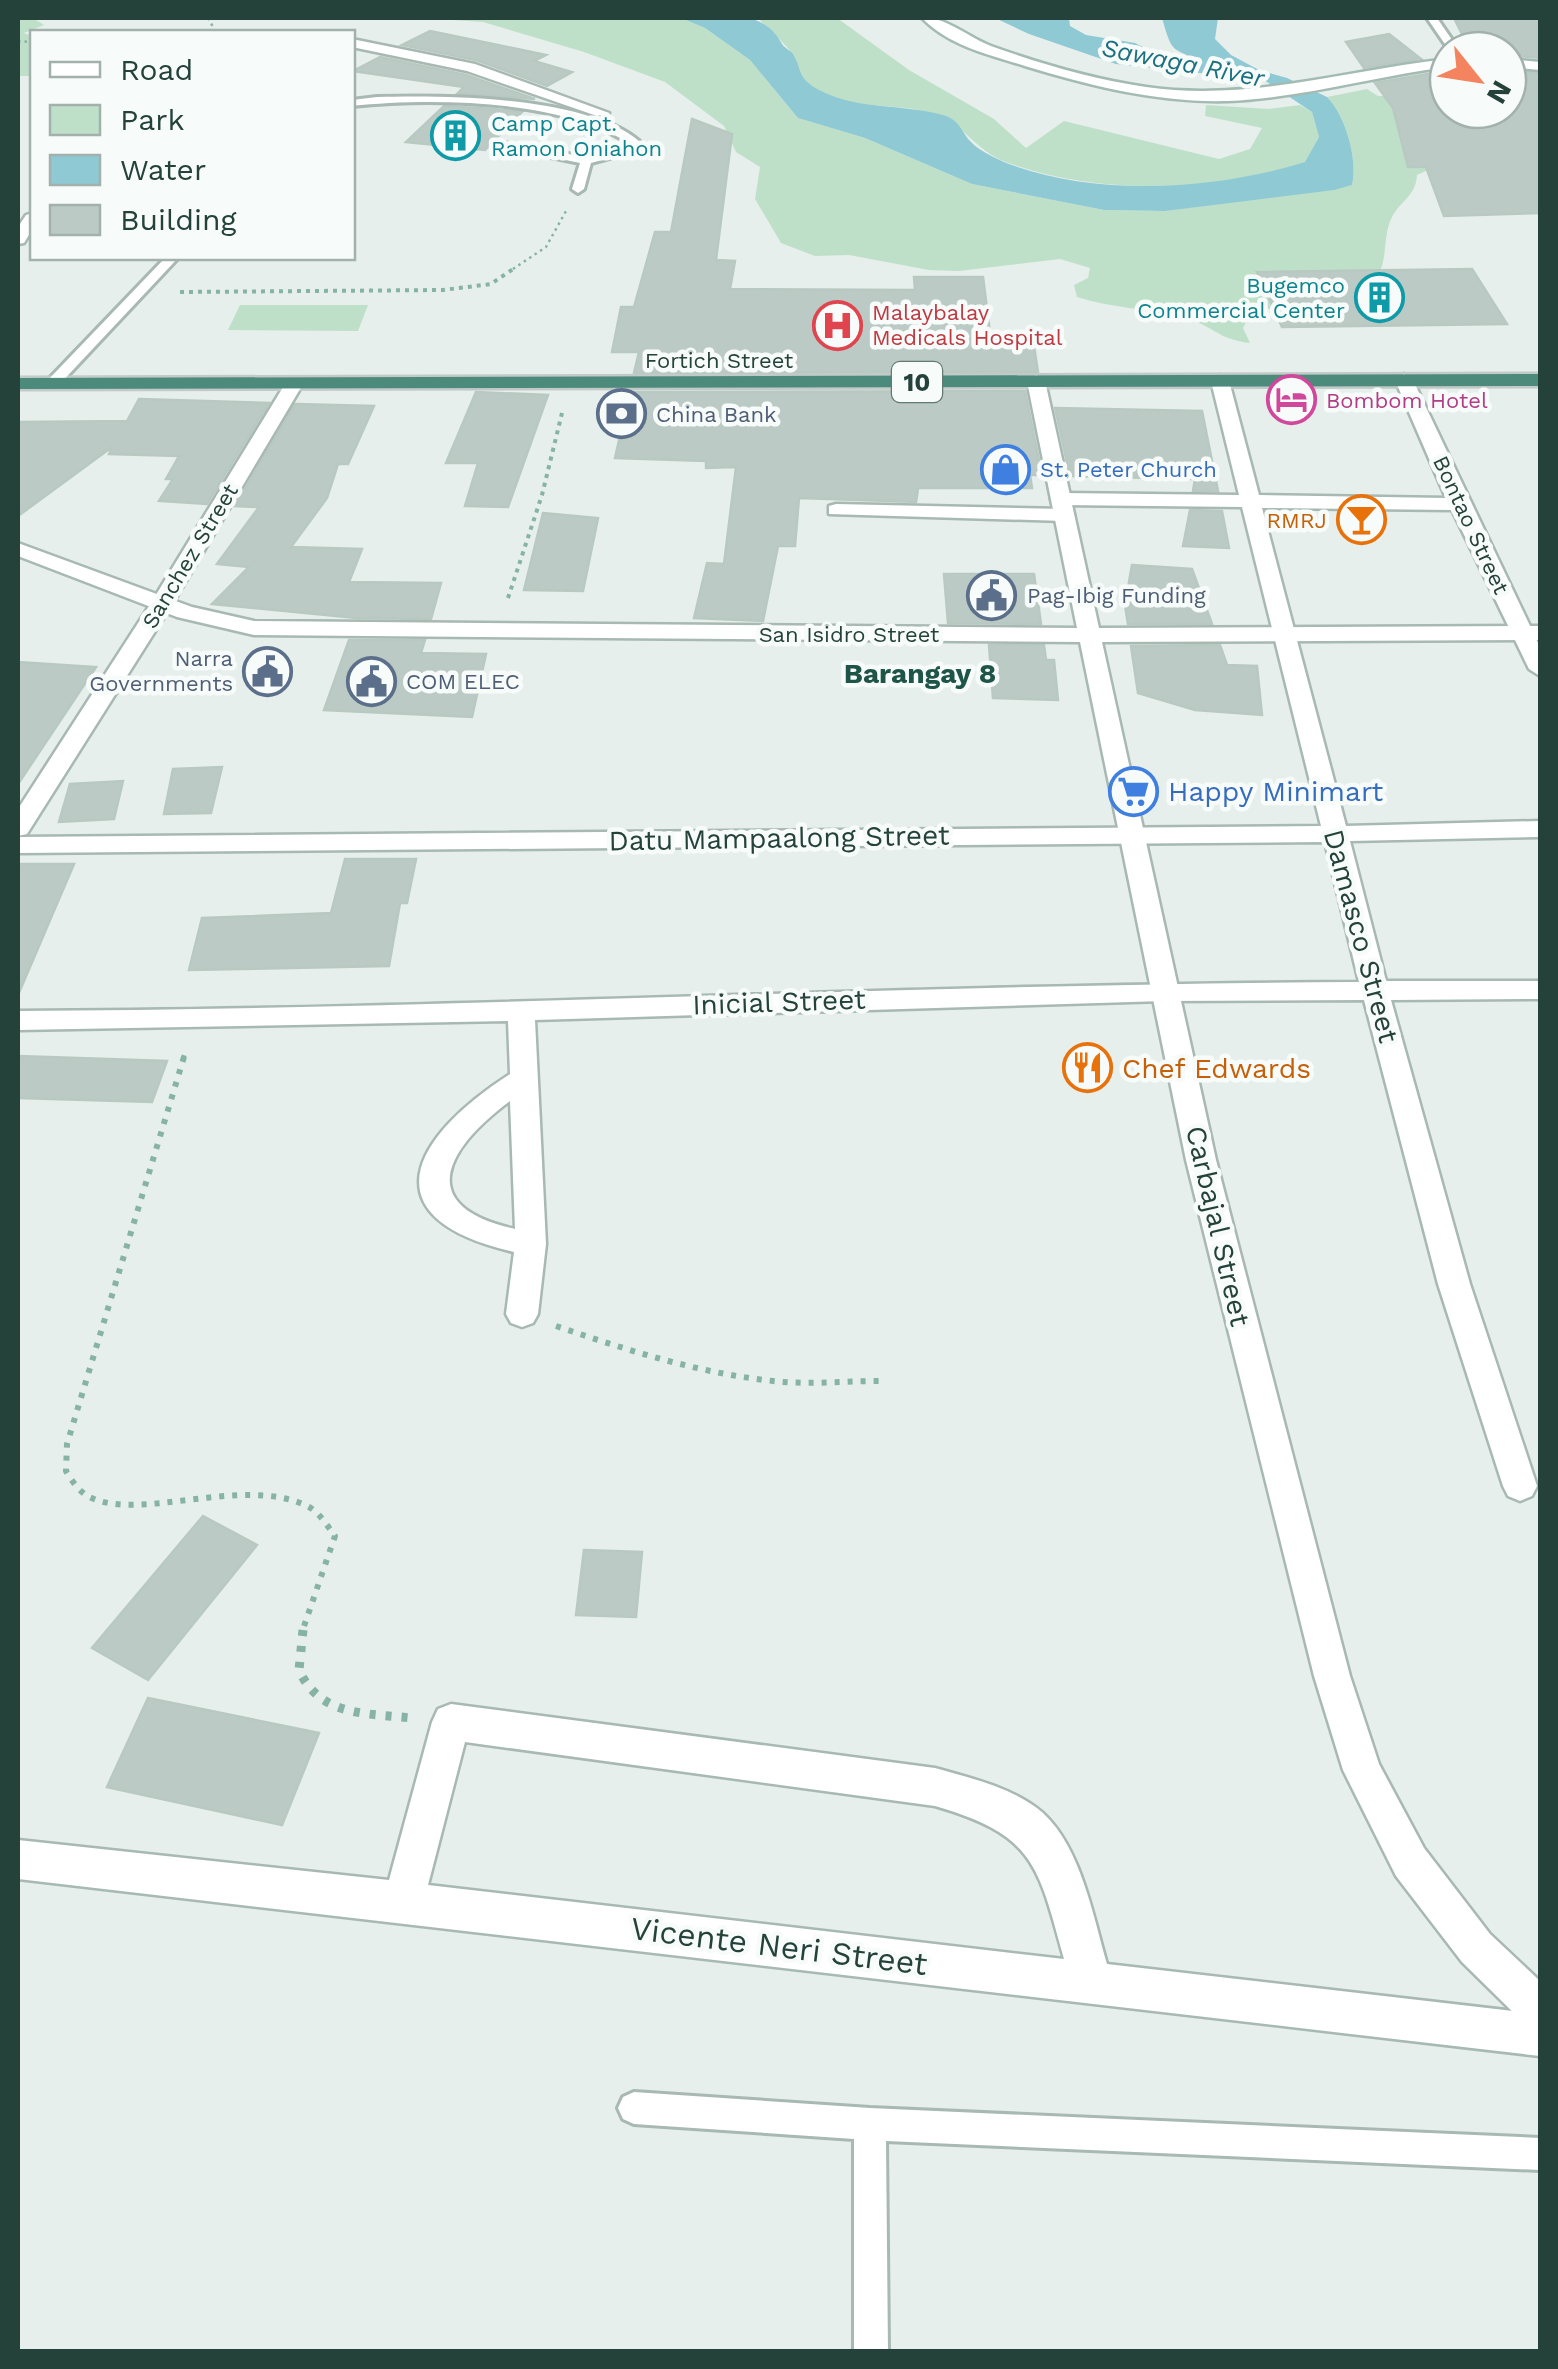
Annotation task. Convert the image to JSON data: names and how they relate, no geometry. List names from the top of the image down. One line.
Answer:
{"streets":{"highway":["Fortich Street","10"],"street":["Bontao Street","Sanchez Street","San Isidro Street","Datu Mampaalong Street","Damasco Street","Inicial Street","Carbajal Street","Vicente Neri Street"]},"crossings":[["Fortich Street","Bontao Street"],["Fortich Street","Sanchez Street"],["Fortich Street","Damasco Street"],["Fortich Street","Carbajal Street"],["Bontao Street","San Isidro Street"],["Sanchez Street","San Isidro Street"],["San Isidro Street","Damasco Street"],["San Isidro Street","Carbajal Street"],["Datu Mampaalong Street","Damasco Street"],["Datu Mampaalong Street","Carbajal Street"],["Damasco Street","Inicial Street"],["Inicial Street","Carbajal Street"]],"districts":["Barangay 8"],"water":["Sawaga River"],"places":{"building":["Camp Capt. Ramon Oniahon","Bugemco Commercial Center"],"hospital":["Malaybalay Medicals Hospital"],"hotel":["Bombom Hotel"],"bank":["China Bank"],"shop":["St. Peter Church"],"bar":["RMRJ"],"public building":["Pag-Ibig Funding","Narra Governments","COM ELEC"],"supermarket":["Happy Minimart"],"restaurant":["Chef Edwards"]},"legend":["Road","Park","Water","Building"],"north":"bottom right"}
